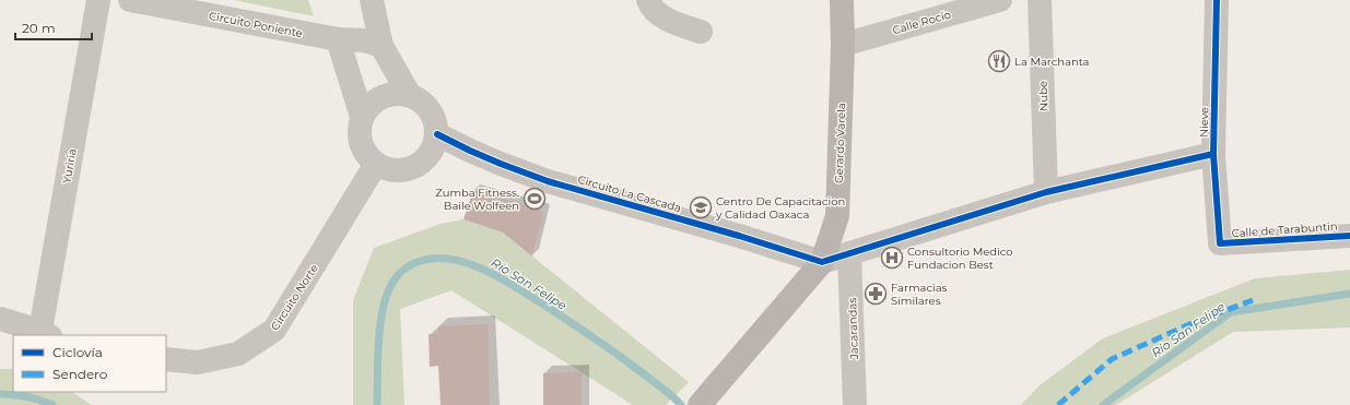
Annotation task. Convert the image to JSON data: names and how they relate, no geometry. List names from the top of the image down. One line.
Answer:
{"streets":{"main road":["Gerardo Varela"],"street":["Calle Rocío","Circuito Poniente","Nube","Nieve","Yuriria","Circuito La Cascada","Calle de Tarabuntin","Circuito Norte","Jacarandas"]},"crossings":[["Calle Rocío","Gerardo Varela"],["Nieve","Calle de Tarabuntin"],["Gerardo Varela","Circuito La Cascada"],["Circuito La Cascada","Circuito Norte"]],"water":["Río San Felipe"],"places":{"restaurant":["La Marchanta"],"sports":["Zumba Fitness. Baile Wolfeen"],"school or university":["Centro De Capacitacion y Calidad Oaxaca"],"hospital":["Consultorio Medico Fundacion Best"],"pharmacy":["Farmacias Similares"]},"legend":["Ciclovía","Sendero"],"scale_bar":"20 m"}
